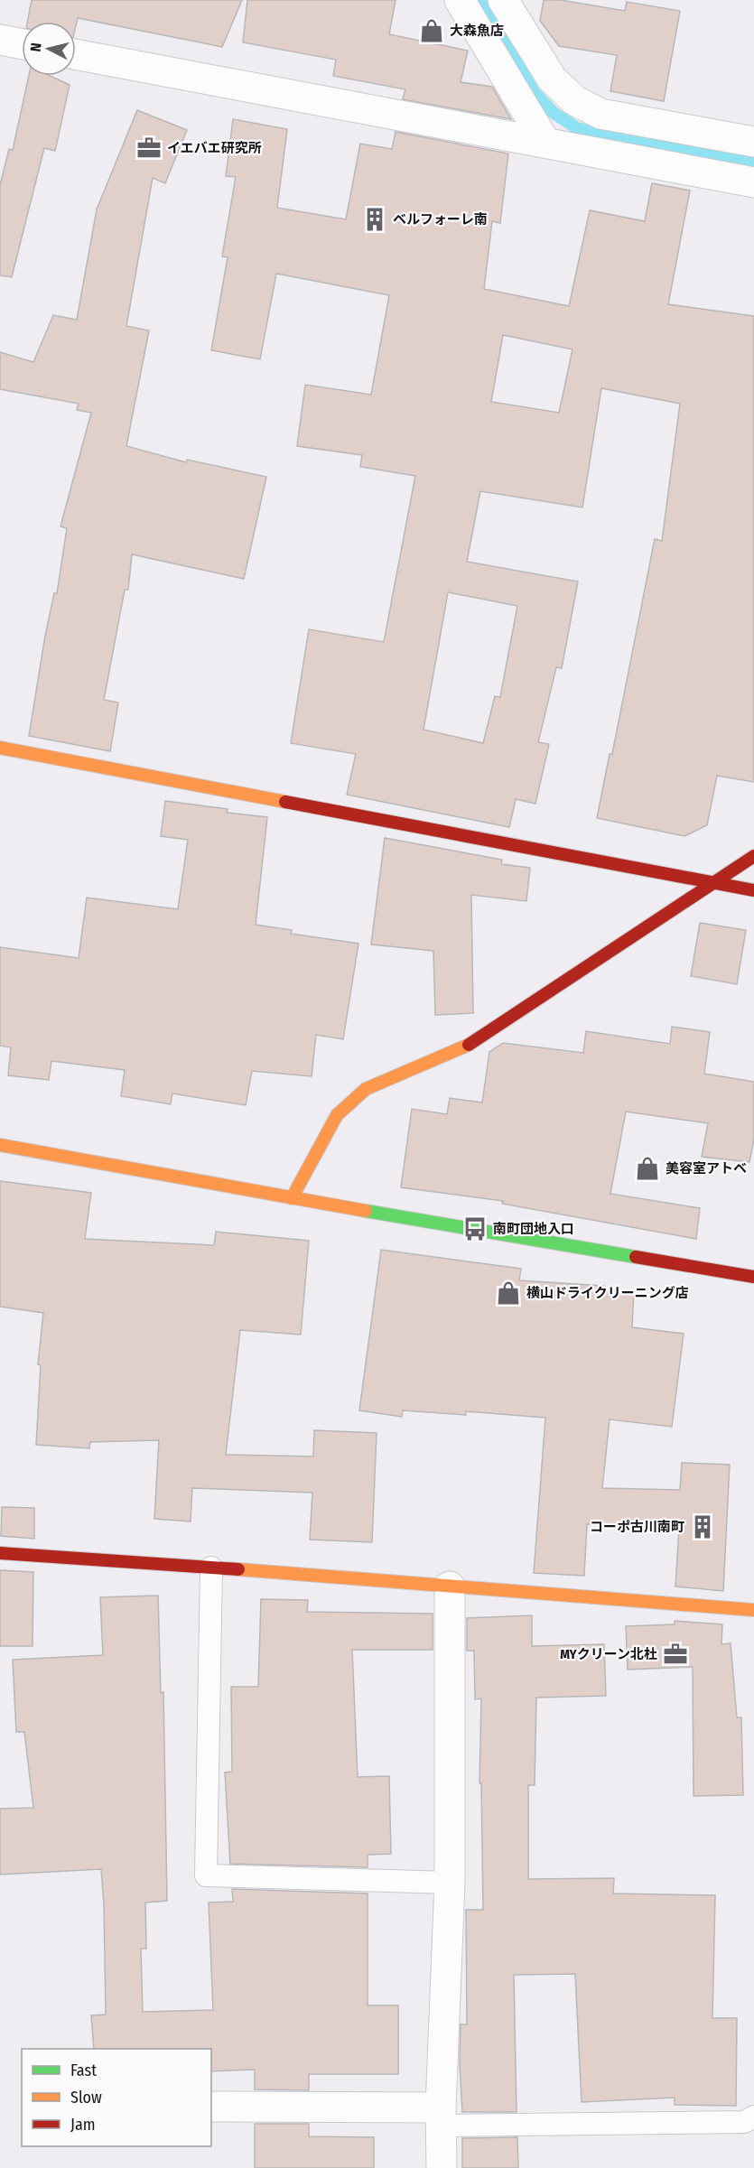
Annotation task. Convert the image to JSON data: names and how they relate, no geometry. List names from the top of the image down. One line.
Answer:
{"places":{"shop":["大森魚店","美容室アトベ","横山ドライクリーニング店"],"office":["イエバエ研究所","MYクリーン北杜"],"building":["ベルフォーレ南","コーポ古川南町"],"bus stop":["南町団地入口"]},"legend":["Fast","Slow","Jam"],"north":"left"}
